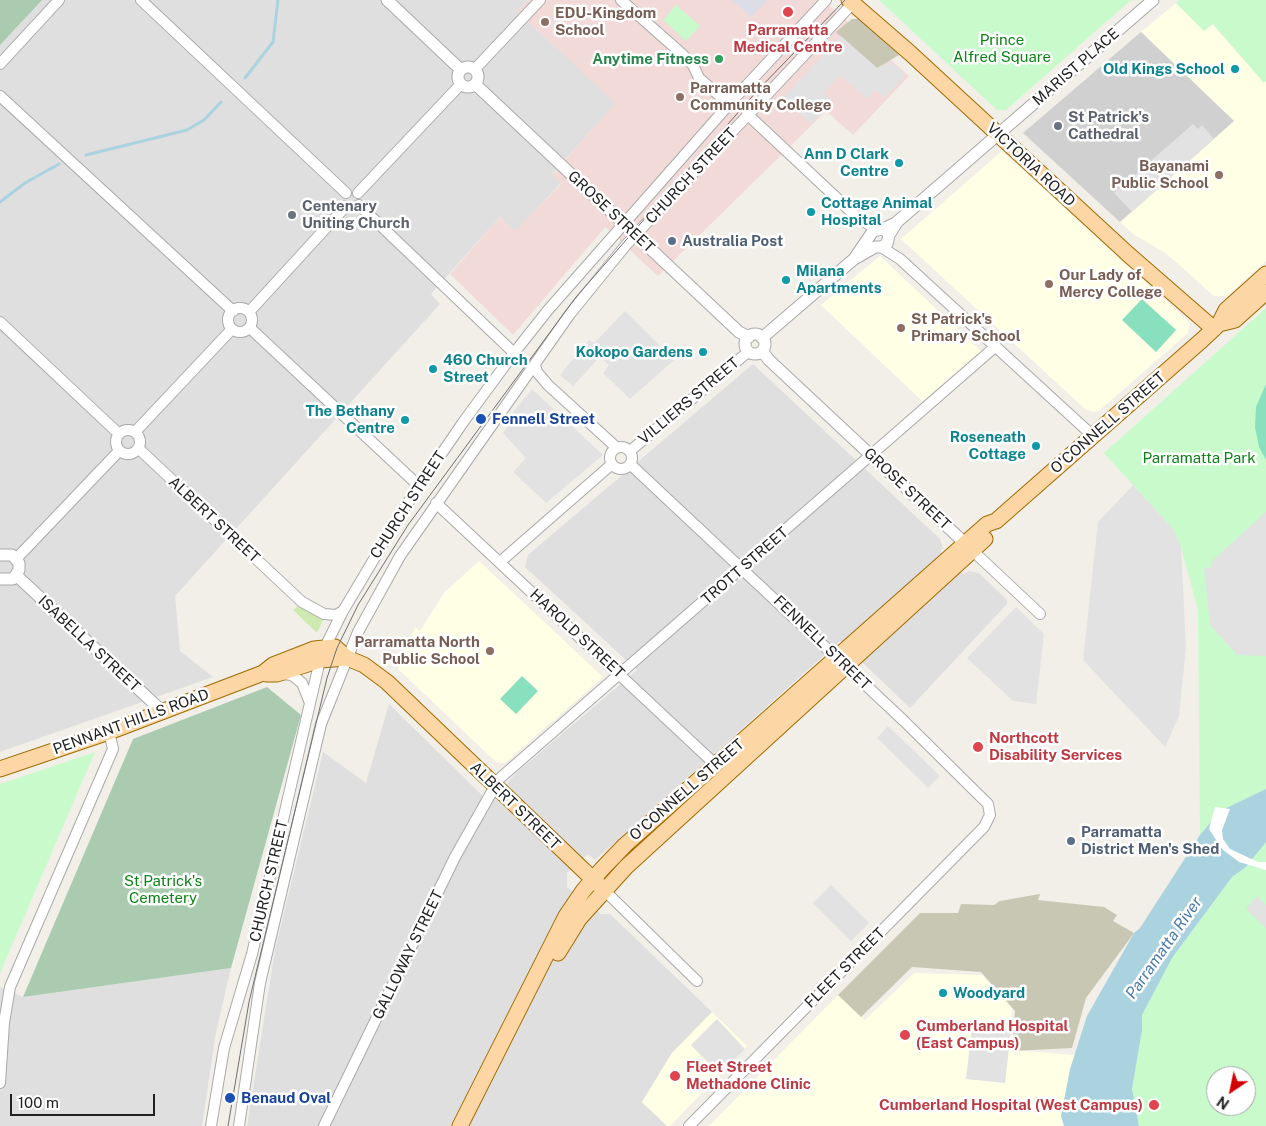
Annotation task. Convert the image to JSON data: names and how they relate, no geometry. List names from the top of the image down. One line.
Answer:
{"streets":{"main road":["VICTORIA ROAD","O'CONNELL STREET","ALBERT STREET","PENNANT HILLS ROAD"],"street":["MARIST PLACE","CHURCH STREET","GROSE STREET","VILLIERS STREET","TROTT STREET","HAROLD STREET","FENNELL STREET","ISABELLA STREET","GALLOWAY STREET","FLEET STREET"]},"crossings":[["MARIST PLACE","VICTORIA ROAD"],["VICTORIA ROAD","CHURCH STREET"],["VICTORIA ROAD","O'CONNELL STREET"],["CHURCH STREET","GROSE STREET"],["CHURCH STREET","ALBERT STREET"],["CHURCH STREET","HAROLD STREET"],["CHURCH STREET","PENNANT HILLS ROAD"],["GROSE STREET","VILLIERS STREET"],["GROSE STREET","O'CONNELL STREET"],["GROSE STREET","TROTT STREET"],["VILLIERS STREET","FENNELL STREET"],["O'CONNELL STREET","ALBERT STREET"],["O'CONNELL STREET","HAROLD STREET"],["O'CONNELL STREET","FENNELL STREET"],["ALBERT STREET","TROTT STREET"],["ALBERT STREET","PENNANT HILLS ROAD"],["ALBERT STREET","GALLOWAY STREET"],["TROTT STREET","HAROLD STREET"],["TROTT STREET","FENNELL STREET"],["TROTT STREET","GALLOWAY STREET"],["FENNELL STREET","FLEET STREET"],["ISABELLA STREET","PENNANT HILLS ROAD"]],"water":["Parramatta River"],"parks":["Prince Alfred Square","Parramatta Park","St Patrick's Cemetery"],"places":["Parramatta Medical Centre","EDU-Kingdom School","Anytime Fitness","Old Kings School","Parramatta Community College","St Patrick's Cathedral","Ann D Clark Centre","Bayanami Public School","Cottage Animal Hospital","Centenary Uniting Church","Australia Post","Milana Apartments","Our Lady of Mercy College","St Patrick's Primary School","Kokopo Gardens","460 Church Street","Fennell Street","The Bethany Centre","Roseneath Cottage","Parramatta North Public School","Northcott Disability Services","Parramatta District Men's Shed","Woodyard","Cumberland Hospital (East Campus)","Fleet Street Methadone Clinic","Benaud Oval","Cumberland Hospital (West Campus)"],"scale_bar":"100 m","north":"bottom left"}
